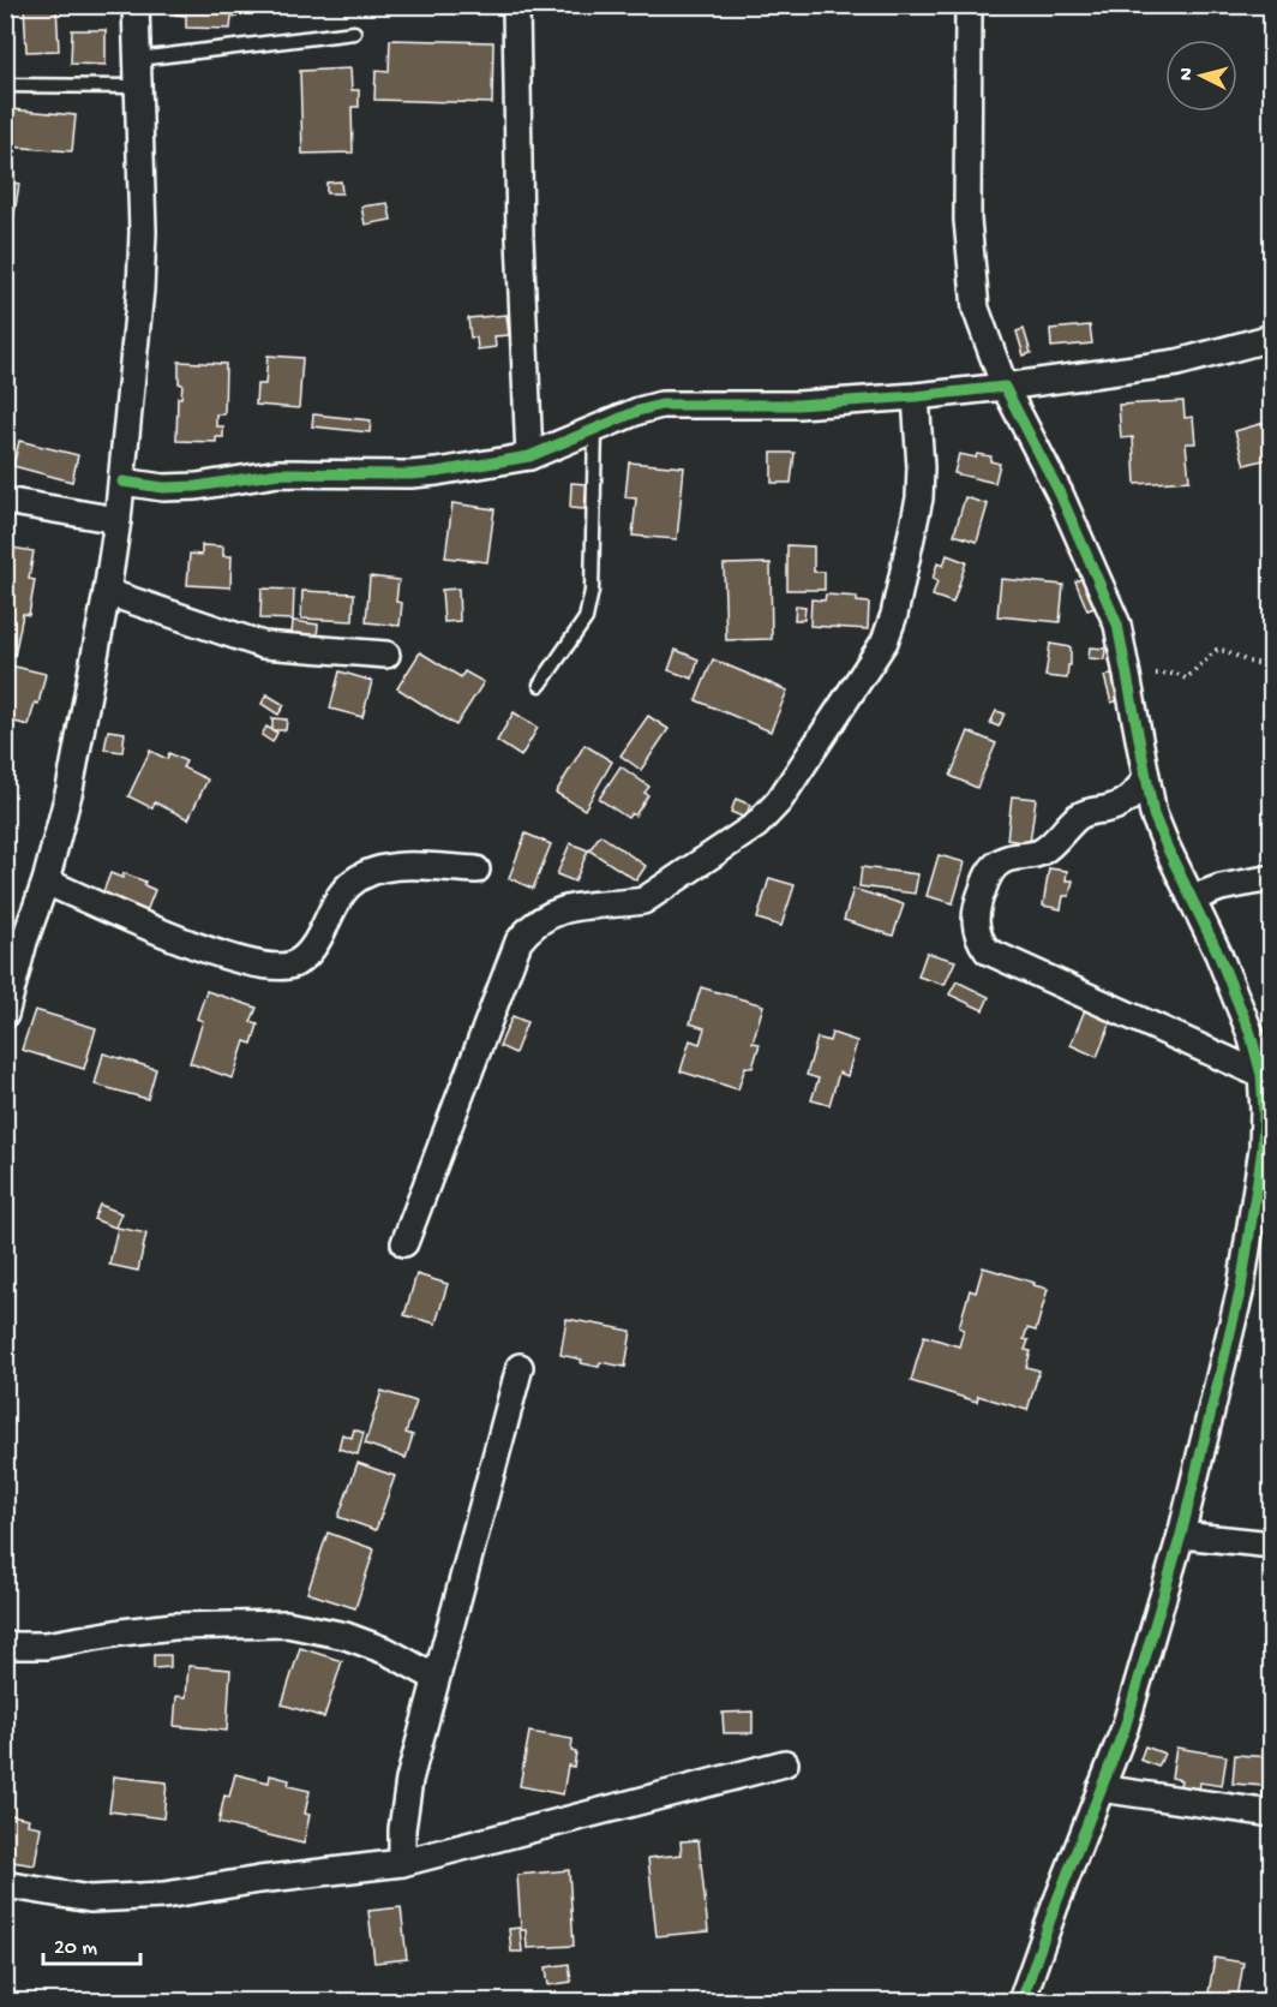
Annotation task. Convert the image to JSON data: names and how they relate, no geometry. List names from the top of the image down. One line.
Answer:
{"scale_bar":"20 m","north":"left"}
